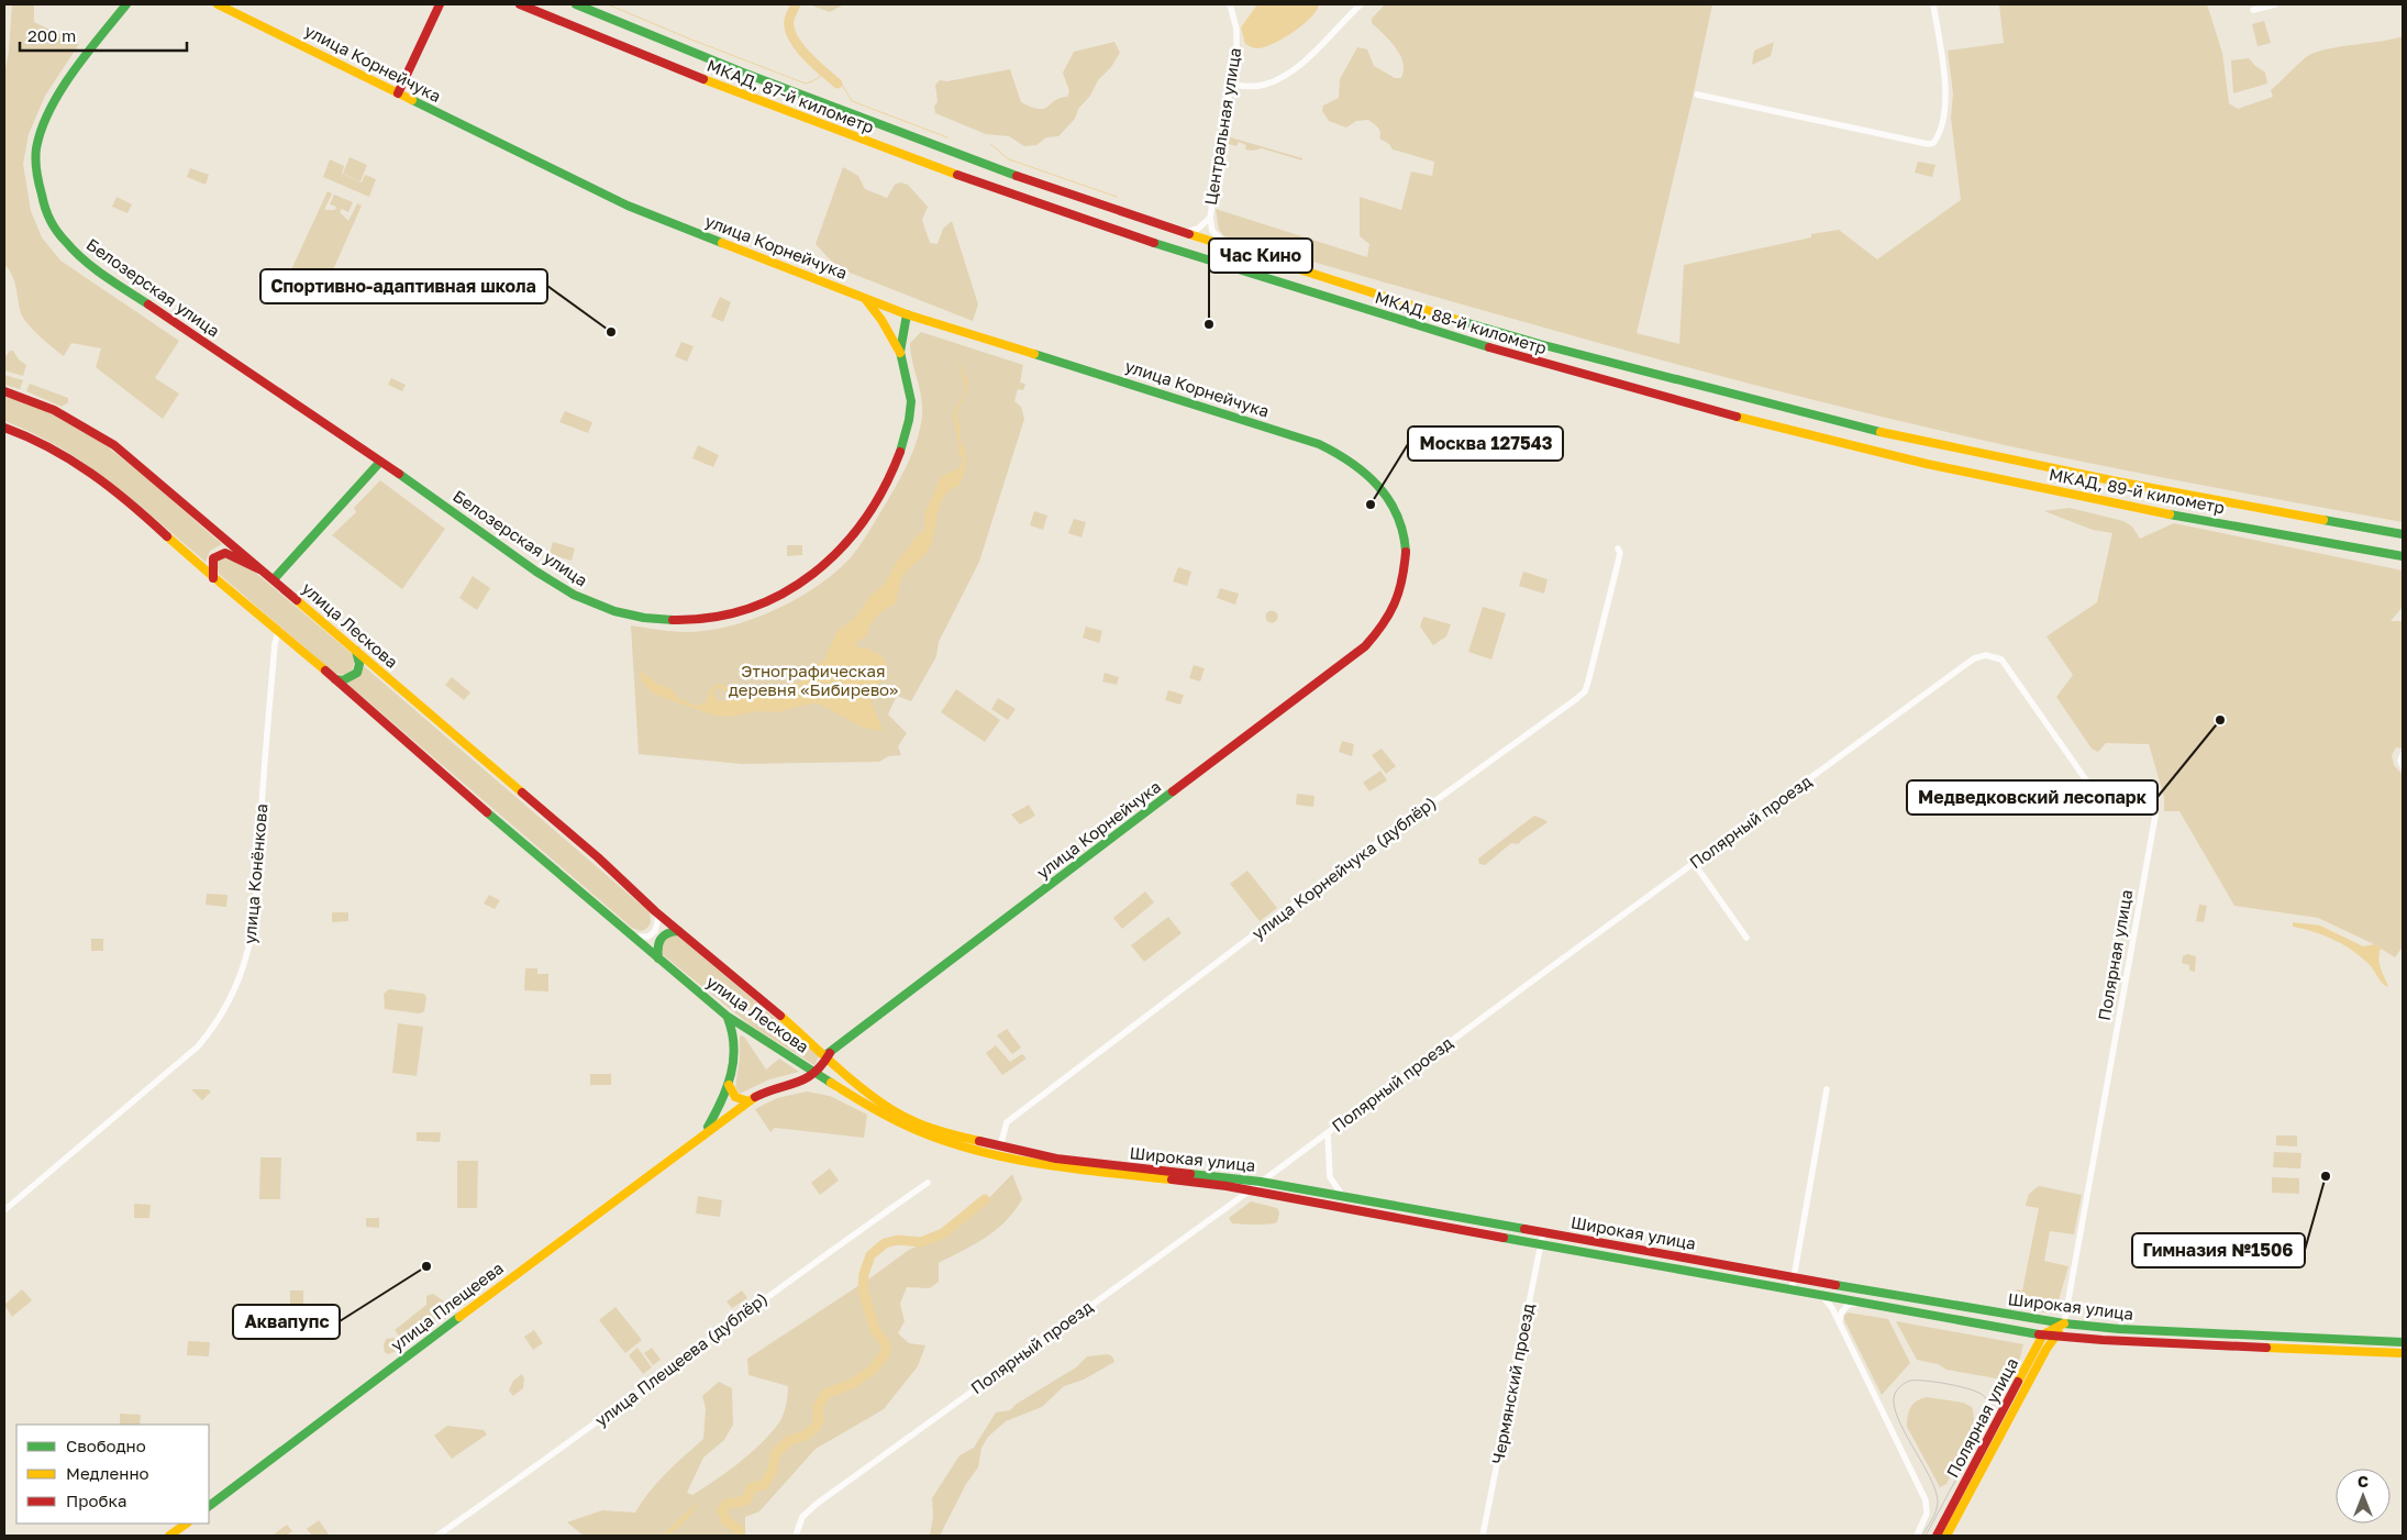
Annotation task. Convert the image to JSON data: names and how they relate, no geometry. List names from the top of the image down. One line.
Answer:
{"streets":{"main road":["улица Корнейчука","МКАД, 87-й километр","Белозерская улица","МКАД, 88-й километр","МКАД, 89-й километр","улица Лескова","Полярная улица","Широкая улица","улица Плещеева"],"street":["Центральная улица","Полярный проезд","улица Корнейчука (дублёр)","улица Конёнкова","улица Плещеева (дублёр)","Чермянский проезд"]},"crossings":[["улица Корнейчука","Белозерская улица"],["улица Корнейчука","улица Лескова"],["МКАД, 87-й километр","МКАД, 88-й километр"],["МКАД, 88-й километр","МКАД, 89-й километр"],["улица Лескова","улица Конёнкова"],["улица Лескова","Широкая улица"],["улица Лескова","улица Плещеева"],["Полярный проезд","Полярная улица"],["Полярный проезд","Широкая улица"],["улица Корнейчука (дублёр)","Широкая улица"],["Полярная улица","Широкая улица"],["Широкая улица","Чермянский проезд"]],"parks":["Этнографическая деревня «Бибирево»"],"places":["Час Кино","Спортивно-адаптивная школа","Москва 127543","Медведковский лесопарк","Гимназия №1506","Аквапупс"],"legend":["Свободно","Медленно","Пробка"],"scale_bar":"200 m","north":"top"}
